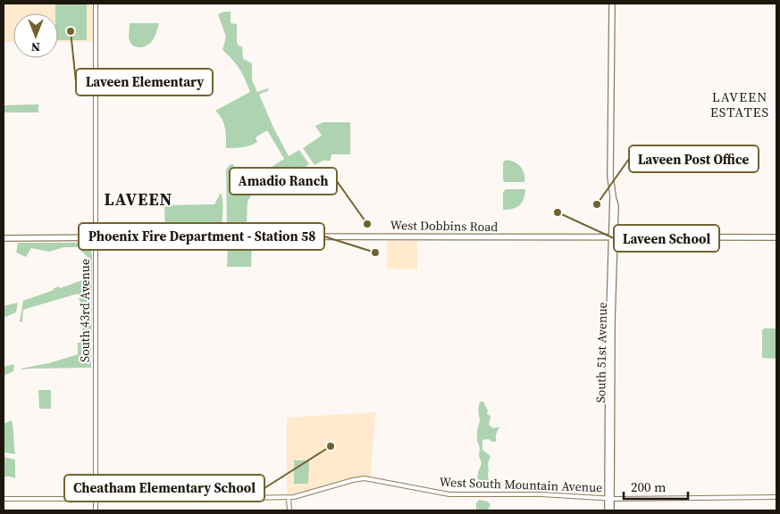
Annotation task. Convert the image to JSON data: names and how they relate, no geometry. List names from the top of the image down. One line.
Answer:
{"streets":{"main road":["West Dobbins Road","South 51st Avenue"],"street":["South 43rd Avenue","West South Mountain Avenue"]},"crossings":[["West Dobbins Road","South 43rd Avenue"],["West Dobbins Road","South 51st Avenue"],["South 51st Avenue","West South Mountain Avenue"]],"districts":["LAVEEN ESTATES","LAVEEN"],"places":["Laveen Elementary","Laveen Post Office","Laveen School","Amadio Ranch","Phoenix Fire Department - Station 58","Cheatham Elementary School"],"scale_bar":"200 m","north":"bottom"}
